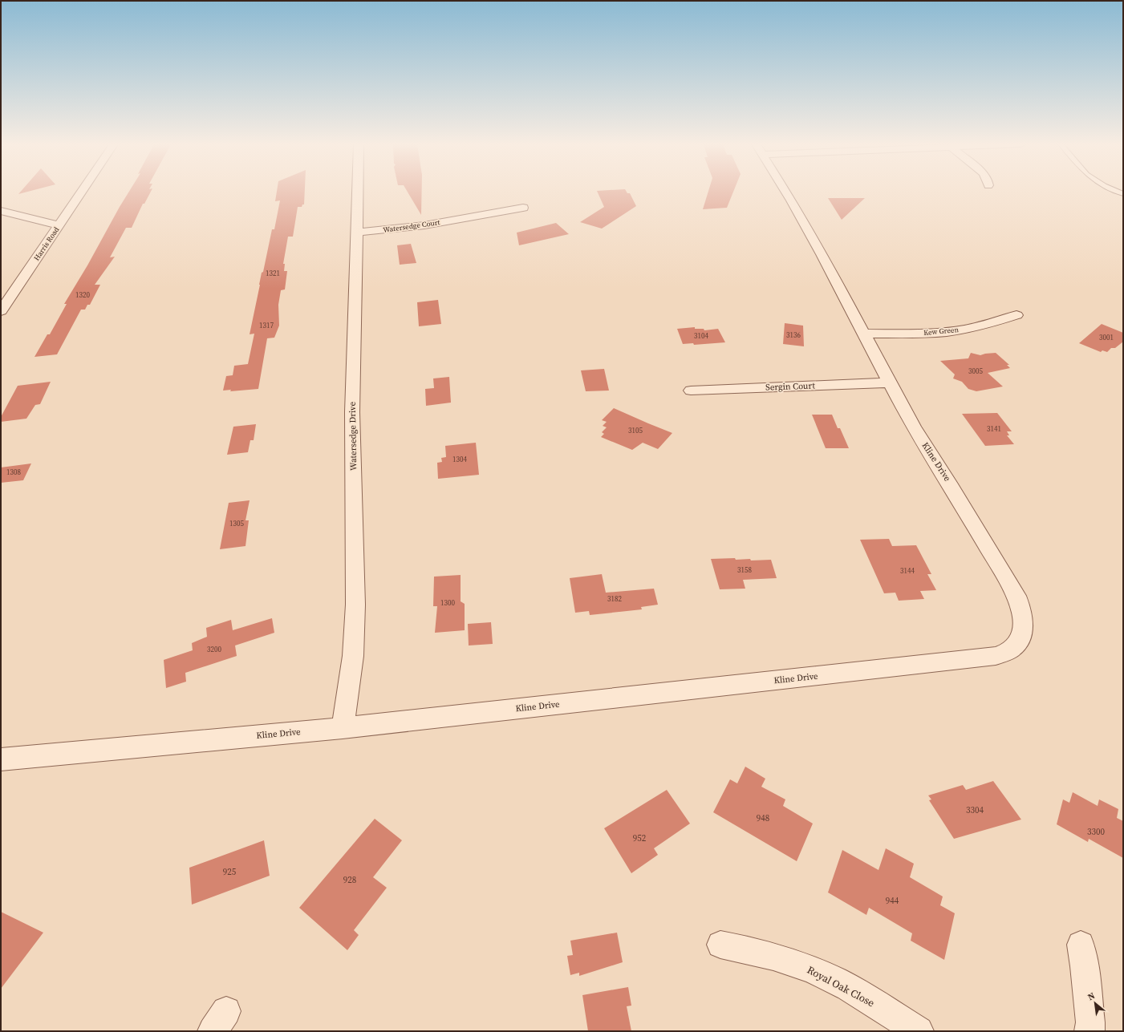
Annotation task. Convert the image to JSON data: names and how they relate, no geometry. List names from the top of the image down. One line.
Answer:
{"streets":{"street":["Watersedge Court","Harris Road","Kew Green","Sergin Court","Watersedge Drive","Kline Drive","Royal Oak Close"]},"crossings":[["Watersedge Court","Watersedge Drive"],["Kew Green","Kline Drive"],["Sergin Court","Kline Drive"],["Watersedge Drive","Kline Drive"]],"house_numbers":["1321","1320","1317","3136","3104","3001","3005","3141","3105","1304","1308","1305","3158","3144","3182","1300","3200","3304","948","3300","952","925","928","944"],"north":"top left"}
